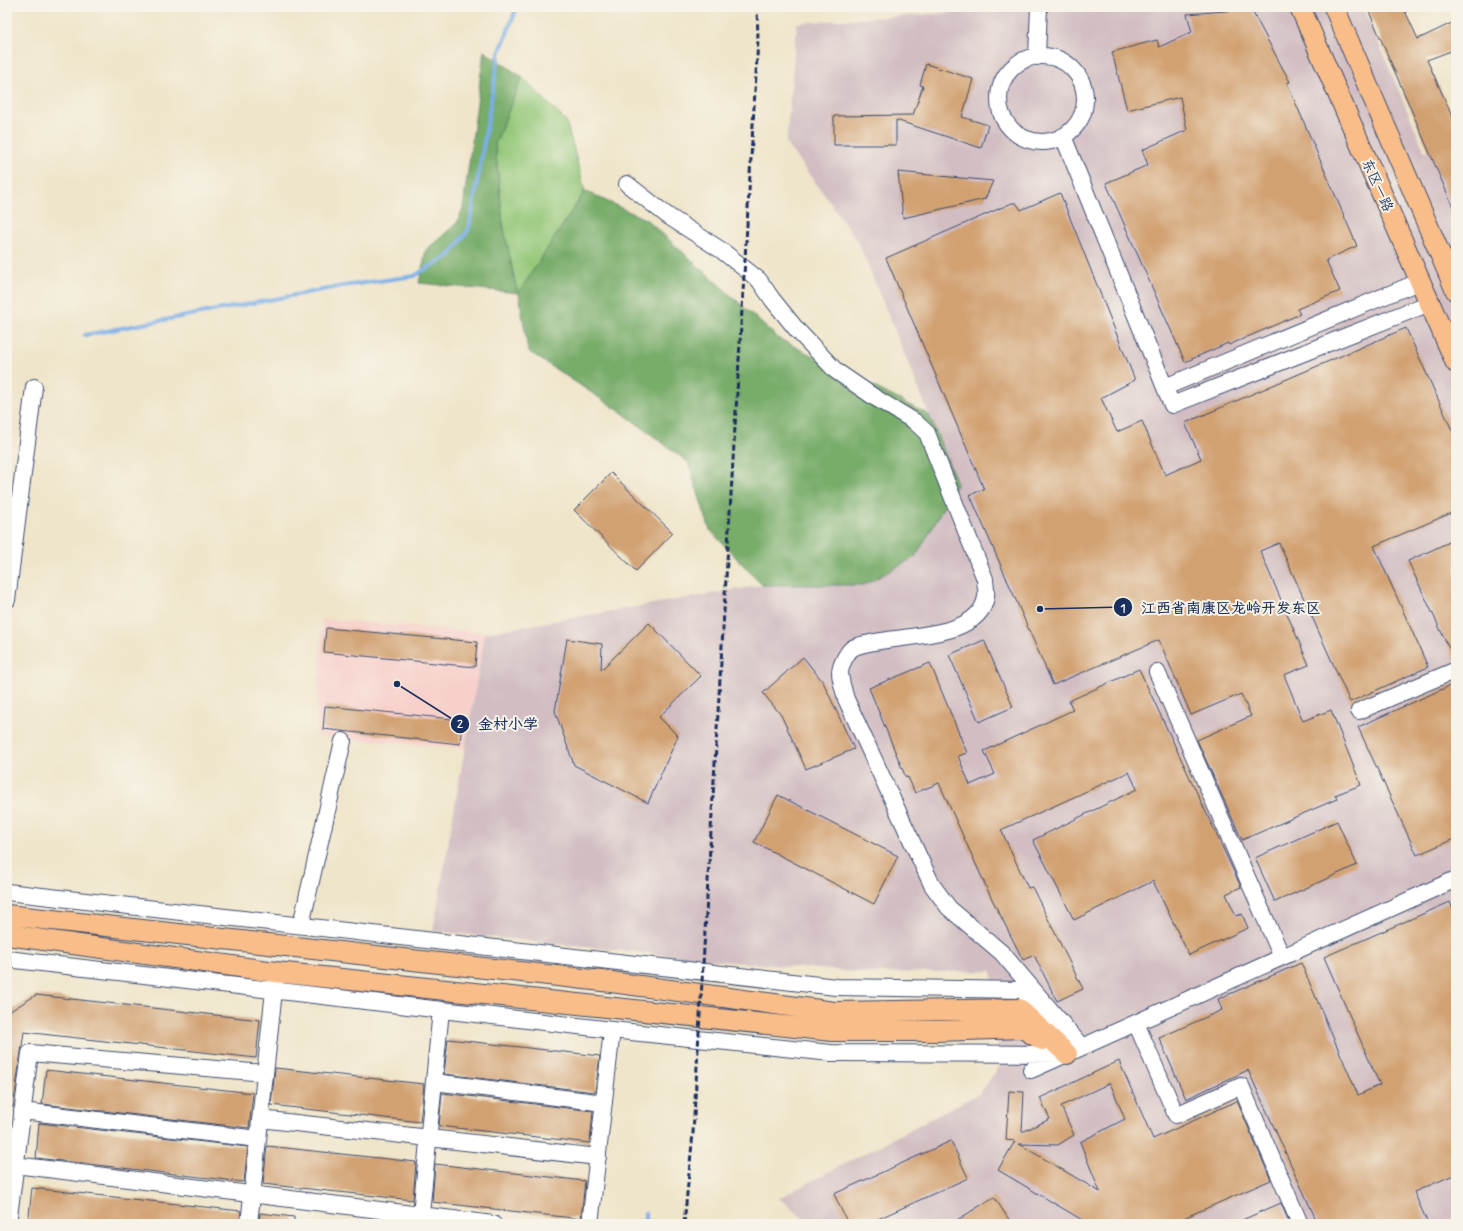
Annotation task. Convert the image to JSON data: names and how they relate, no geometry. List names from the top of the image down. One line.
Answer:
{"streets":{"main road":["东区一路"]},"places":["江西省南康区龙岭开发东区","金村小学"]}
